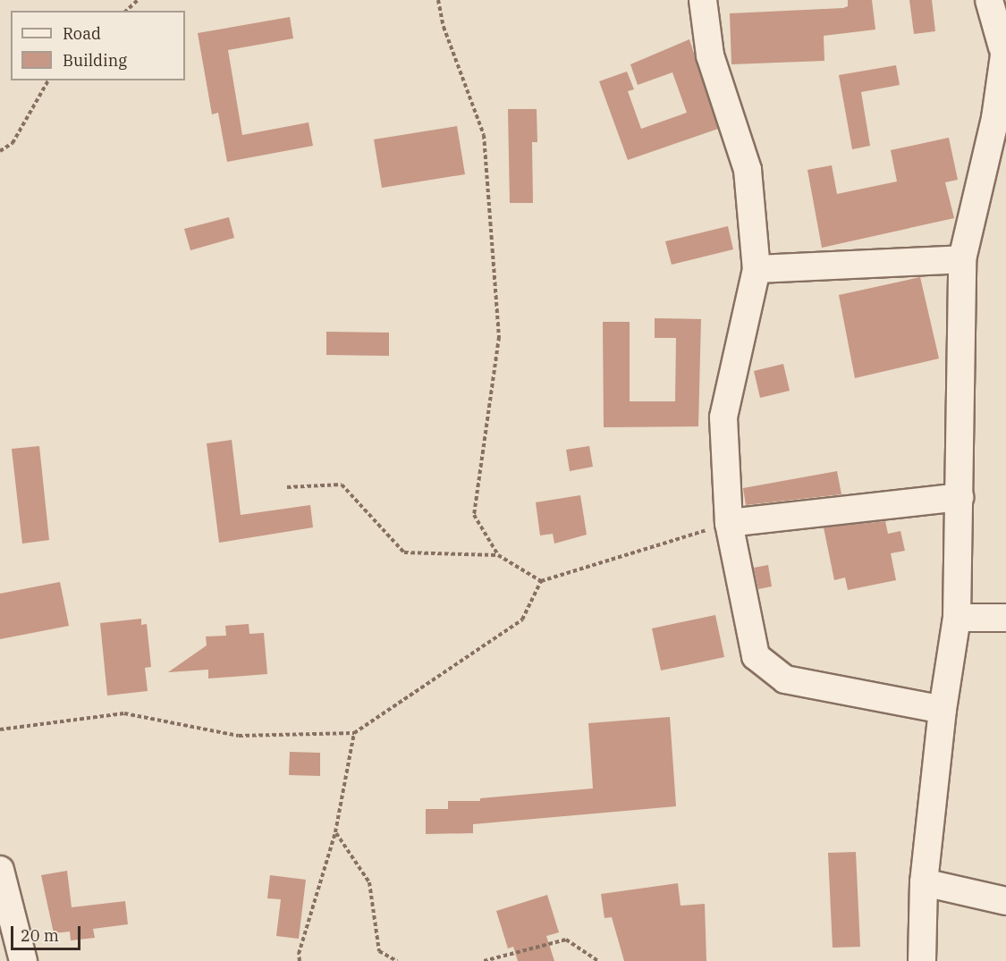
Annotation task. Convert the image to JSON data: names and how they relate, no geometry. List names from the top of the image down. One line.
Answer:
{"legend":["Road","Building"],"scale_bar":"20 m"}
